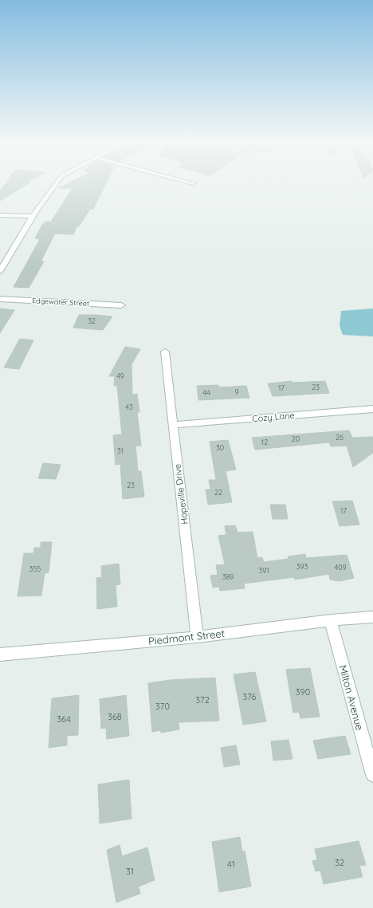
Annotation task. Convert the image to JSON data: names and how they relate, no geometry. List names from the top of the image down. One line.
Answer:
{"streets":{"street":["Edgewater Street","Cozy Lane","Hopeville Drive","Piedmont Street","Milton Avenue"]},"crossings":[["Cozy Lane","Hopeville Drive"],["Hopeville Drive","Piedmont Street"],["Piedmont Street","Milton Avenue"]],"house_numbers":["32","49","23","17","9","44","43","26","20","12","30","31","23","22","17","393","409","355","391","389","390","376","372","370","368","364","32","41","31"]}
